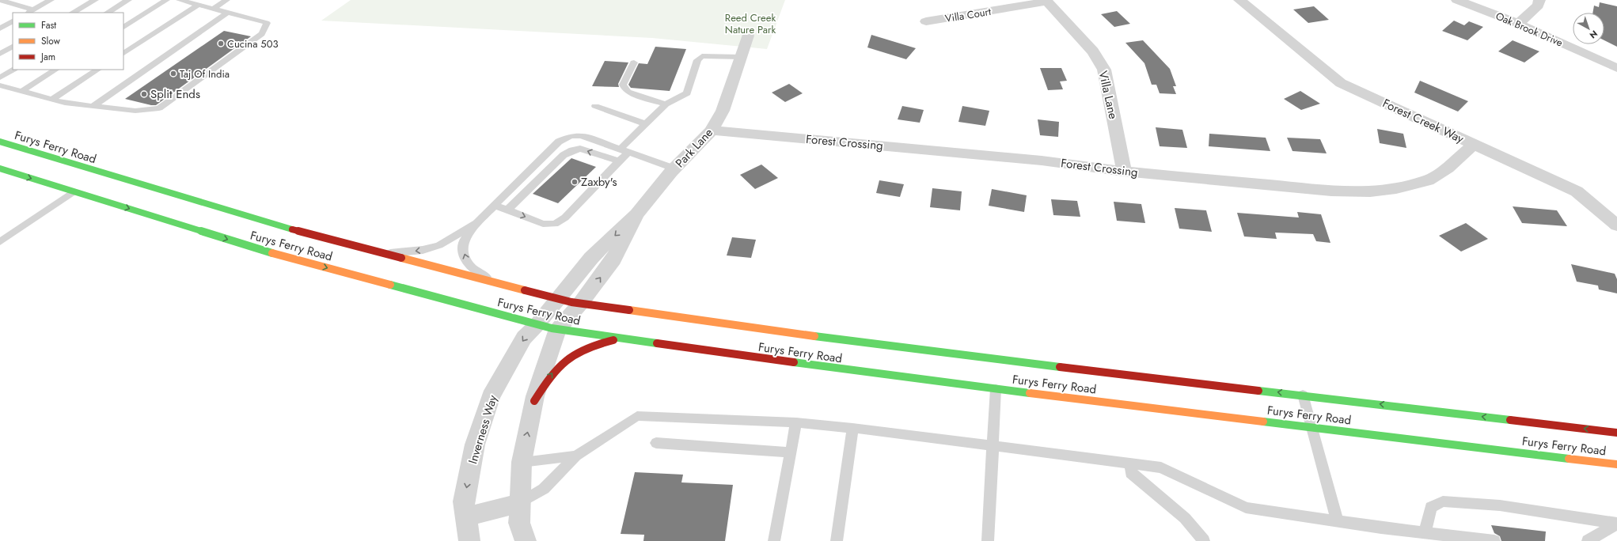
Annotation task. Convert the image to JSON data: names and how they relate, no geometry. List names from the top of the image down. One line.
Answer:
{"streets":{"main road":["Furys Ferry Road"],"street":["Villa Court","Oak Brook Drive","Villa Lane","Forest Creek Way","Forest Crossing","Park Lane","Inverness Way"]},"crossings":[["Villa Court","Villa Lane"],["Villa Lane","Forest Crossing"],["Forest Creek Way","Forest Crossing"],["Forest Crossing","Park Lane"],["Furys Ferry Road","Park Lane"],["Furys Ferry Road","Inverness Way"],["Park Lane","Inverness Way"]],"parks":["Reed Creek Nature Park"],"places":["Cucina 503","Taj Of India","Split Ends","Zaxby's"],"legend":["Fast","Slow","Jam"],"north":"bottom right"}
